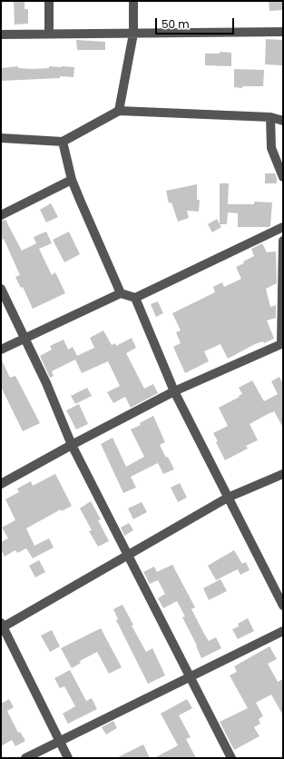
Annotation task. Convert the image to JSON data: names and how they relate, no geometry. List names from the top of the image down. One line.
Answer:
{"scale_bar":"50 m"}
